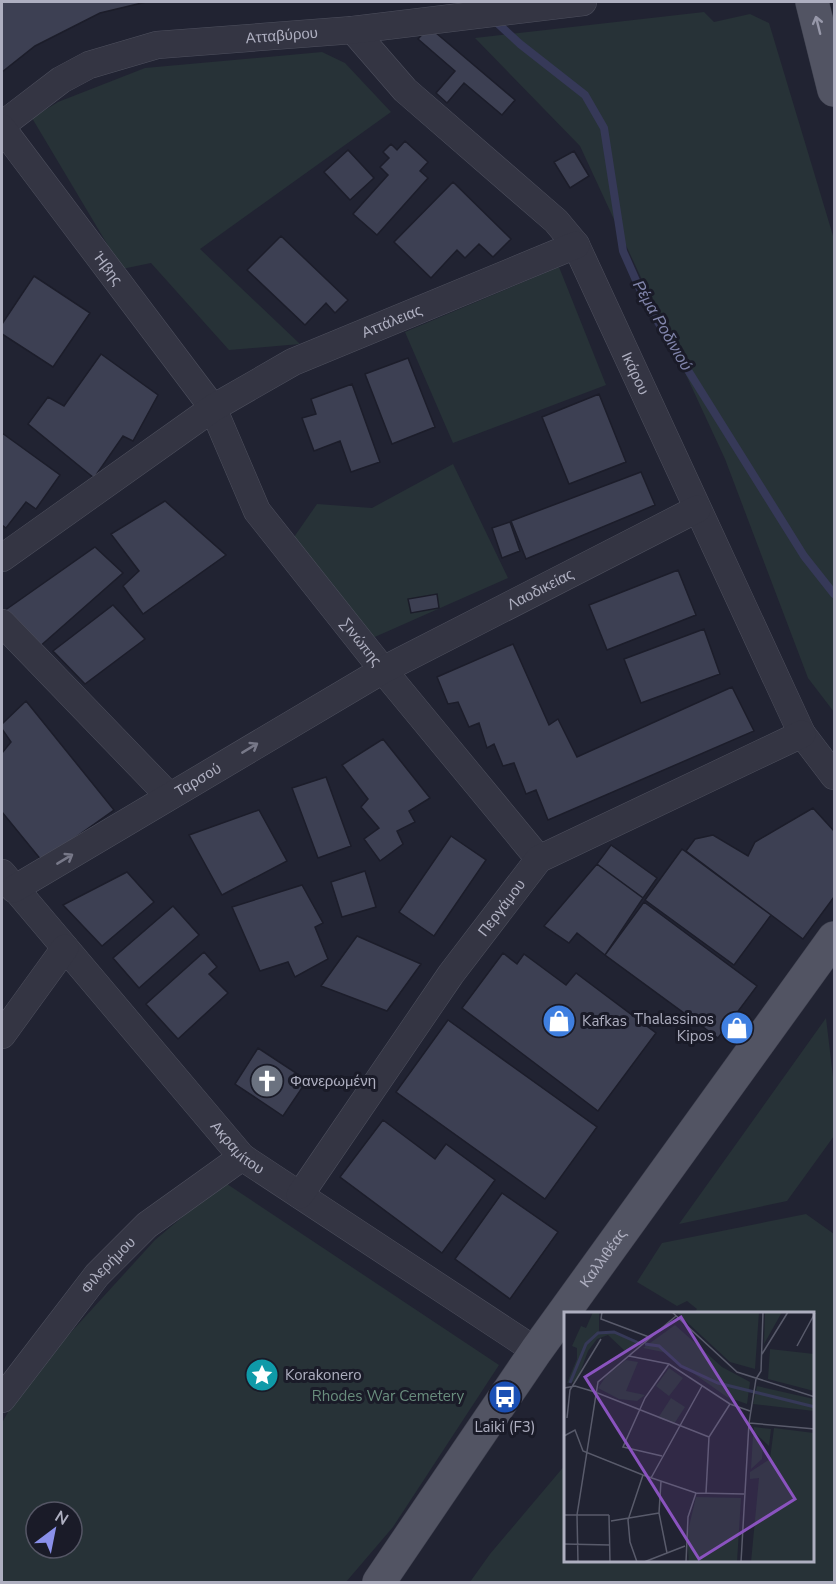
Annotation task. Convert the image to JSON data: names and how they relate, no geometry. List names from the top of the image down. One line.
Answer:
{"streets":{"main road":["Καλλιθέας"],"street":["Ατταβύρου","Ήβης","Αττάλειας","Ικάρου","Λαοδικείας","Σινώπης","Ταρσού","Περγάμου","Ακραμίτου","Φιλερήμου"]},"crossings":[["Ατταβύρου","Ήβης"],["Ατταβύρου","Ικάρου"],["Ήβης","Αττάλειας"],["Ήβης","Σινώπης"],["Αττάλειας","Ικάρου"],["Αττάλειας","Σινώπης"],["Ικάρου","Λαοδικείας"],["Ικάρου","Περγάμου"],["Λαοδικείας","Σινώπης"],["Λαοδικείας","Ταρσού"],["Σινώπης","Ταρσού"],["Σινώπης","Περγάμου"],["Ταρσού","Ακραμίτου"],["Περγάμου","Ακραμίτου"],["Ακραμίτου","Καλλιθέας"],["Ακραμίτου","Φιλερήμου"]],"one_way":["Ταρσού"],"water":["Ρέμα Ροδινιού"],"parks":["Rhodes War Cemetery"],"places":{"shop":["Kafkas","Thalassinos Kipos"],"church":["Φανερωμένη"],"place":["Korakonero"],"bus stop":["Laiki (F3)"]},"north":"top right"}
